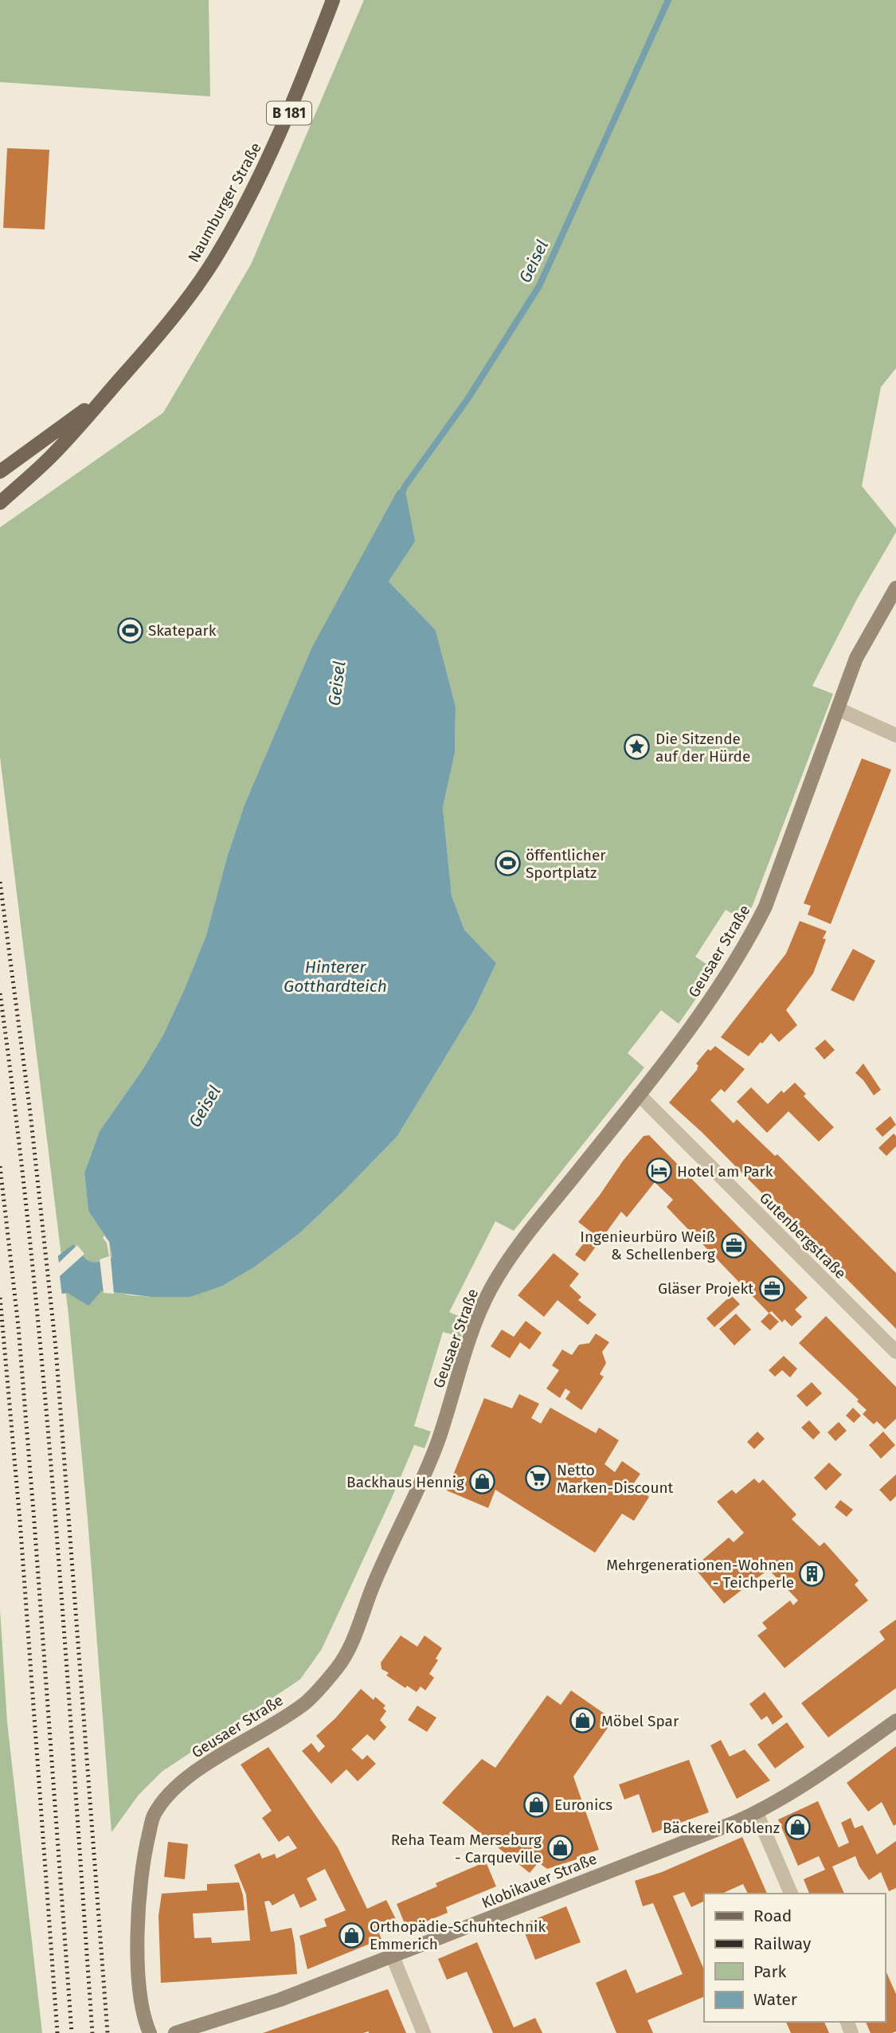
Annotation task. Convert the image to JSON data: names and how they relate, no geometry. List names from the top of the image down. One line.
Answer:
{"streets":{"main road":["B 181","Naumburger Straße"],"street":["Geusaer Straße","Gutenbergstraße","Klobikauer Straße"]},"crossings":[["Geusaer Straße","Gutenbergstraße"]],"water":["Geisel","Hinterer Gotthardteich"],"places":{"sports":["Skatepark","öffentlicher Sportplatz"],"place":["Die Sitzende auf der Hürde"],"hotel":["Hotel am Park"],"office":["Ingenieurbüro Weiß & Schellenberg","Gläser Projekt"],"supermarket":["Netto Marken-Discount"],"shop":["Backhaus Hennig","Möbel Spar","Euronics","Bäckerei Koblenz","Reha Team Merseburg - Carqueville","Orthopädie-Schuhtechnik Emmerich"],"building":["Mehrgenerationen-Wohnen - Teichperle"]},"legend":["Road","Railway","Park","Water"]}
